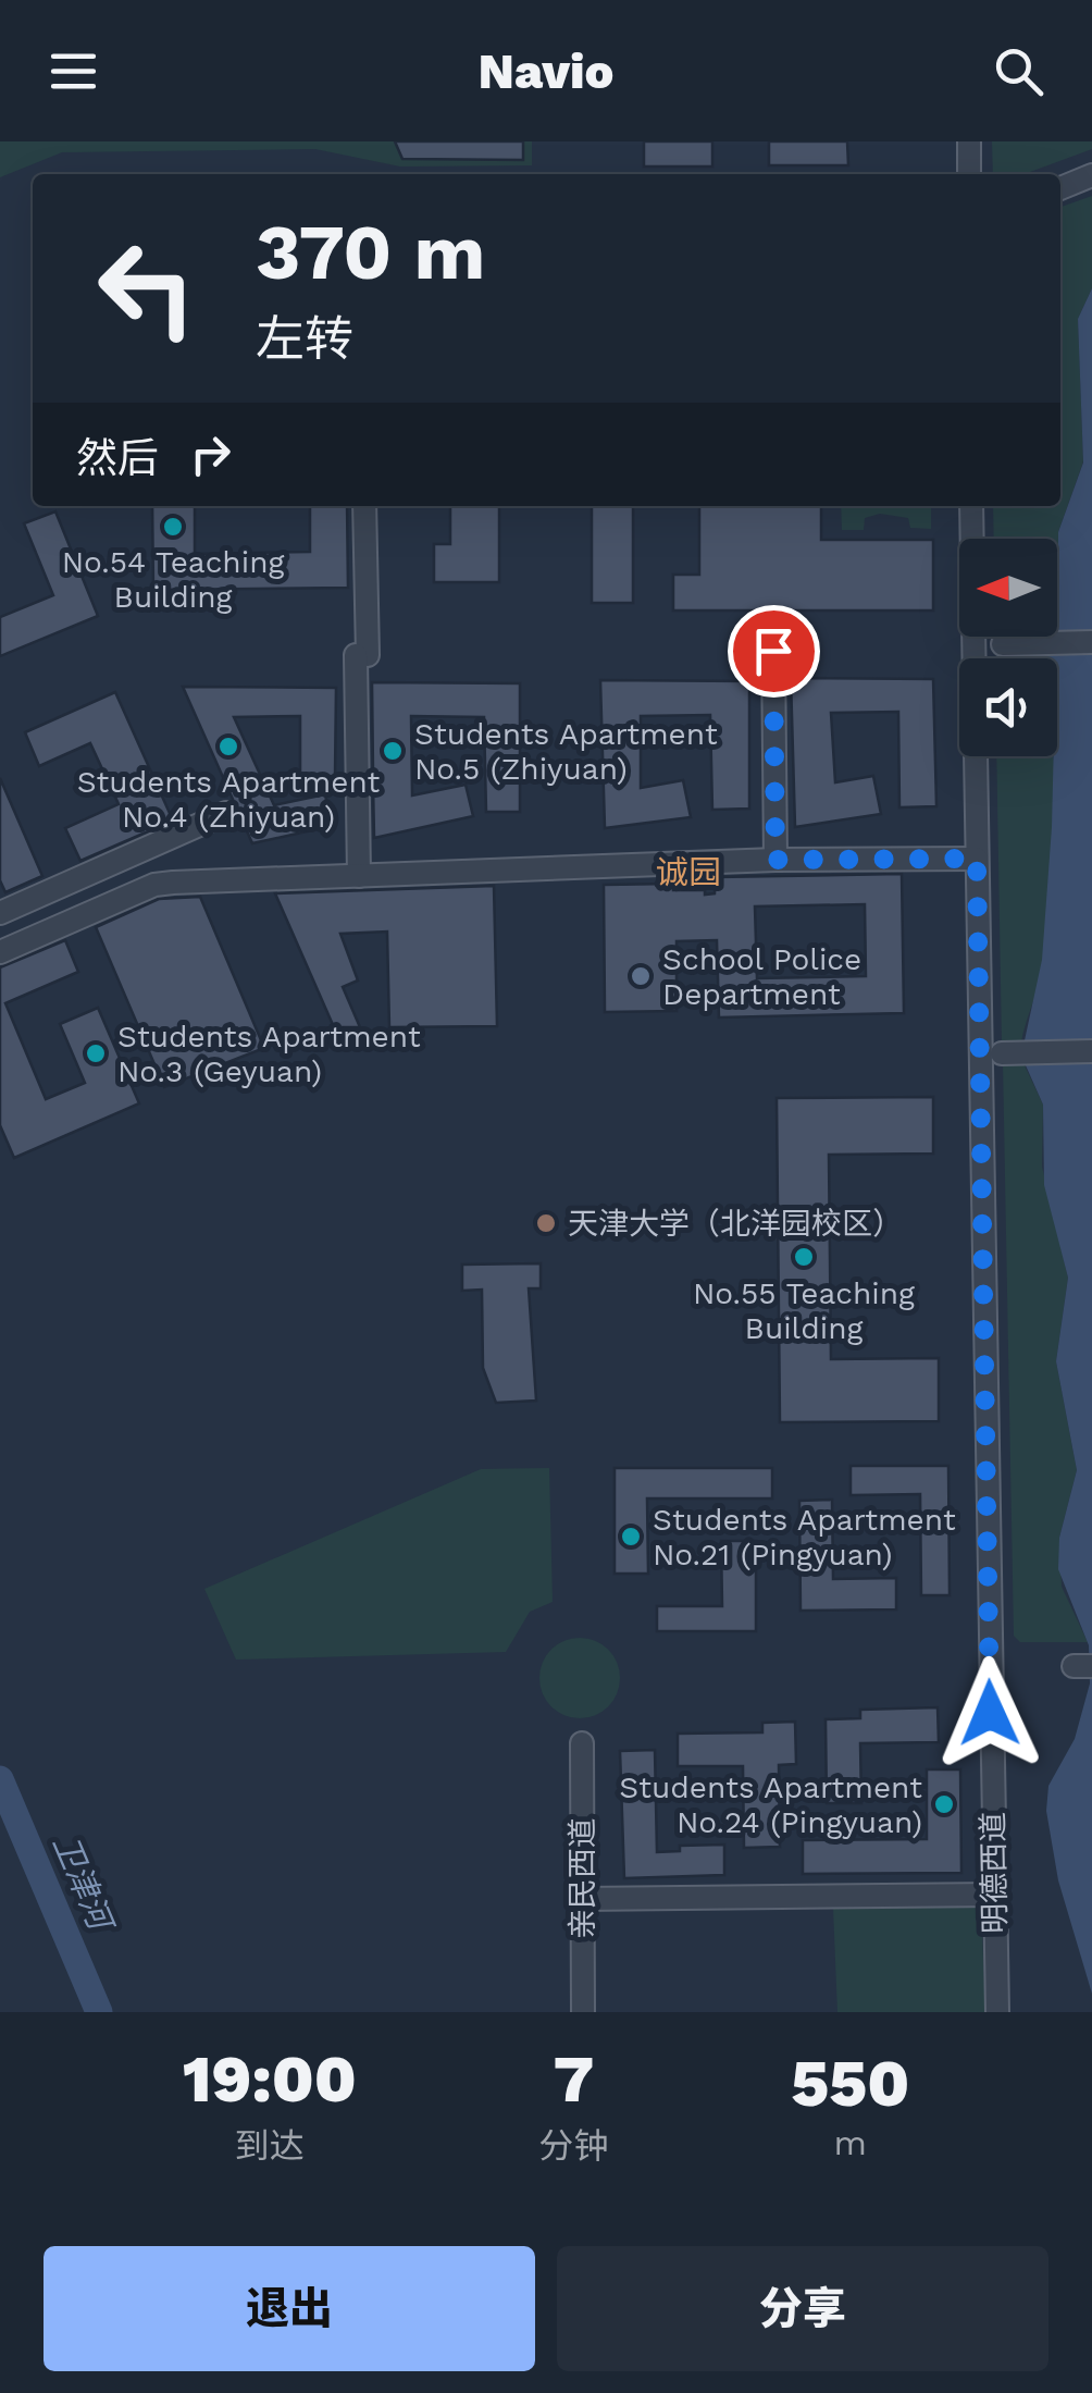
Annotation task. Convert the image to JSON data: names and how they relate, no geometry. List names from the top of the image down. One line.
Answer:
{"streets":{"street":["明德西道","亲民西道"]},"districts":["诚园"],"water":["卫津河"],"places":["No.54 Teaching Building","Students Apartment No.4 (Zhiyuan)","Students Apartment No.5 (Zhiyuan)","School Police Department","Students Apartment No.3 (Geyuan)","天津大学（北洋园校区）","No.55 Teaching Building","Students Apartment No.21 (Pingyuan)","Students Apartment No.24 (Pingyuan)"],"north":"left","page":{"header":"Navio","turn":["370 m","左转"],"then":"然后","eta":["19:00","到达","7","分钟","550","m"],"buttons":["退出","分享"]}}
